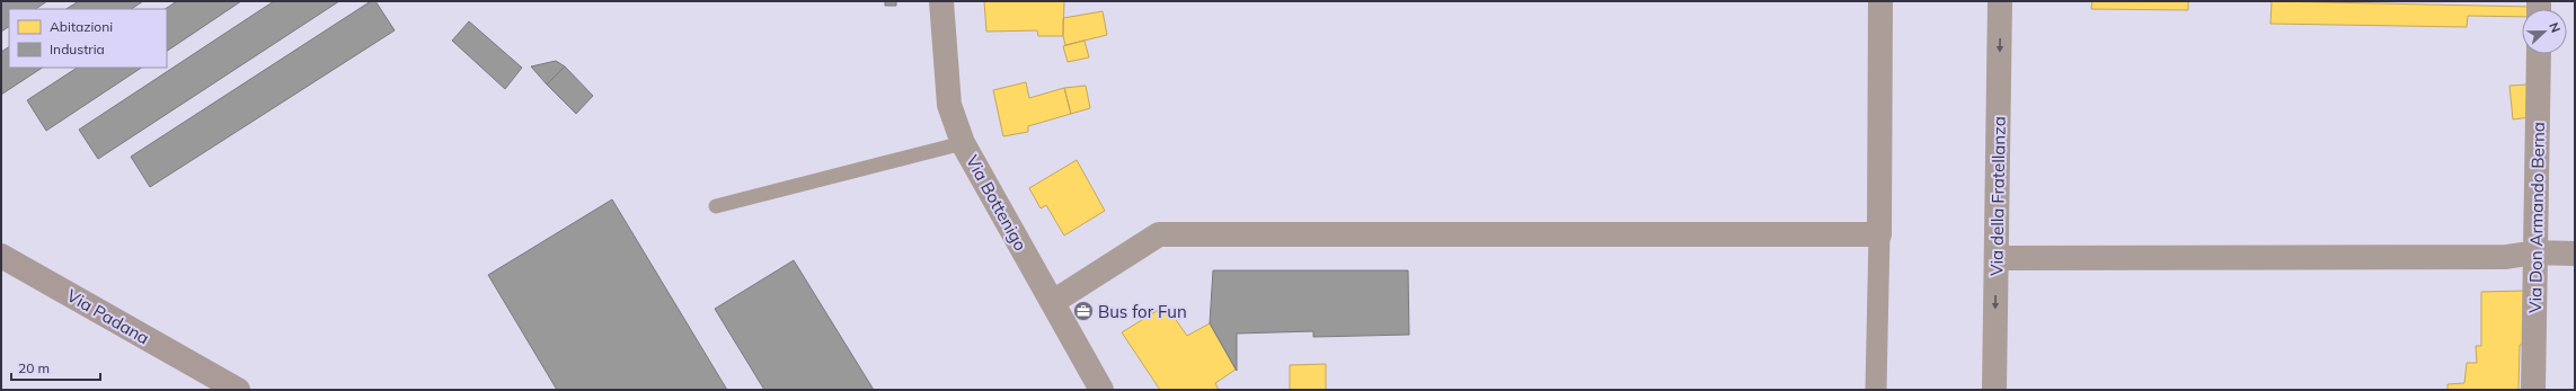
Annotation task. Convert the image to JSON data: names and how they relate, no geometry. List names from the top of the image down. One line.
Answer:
{"streets":{"main road":["Via Padana"],"street":["Via della Fratellanza","Via Bottenigo","Via Don Armando Berna"]},"places":{"office":["Bus for Fun"]},"legend":["Abitazioni","Industria"],"scale_bar":"20 m","north":"right"}
